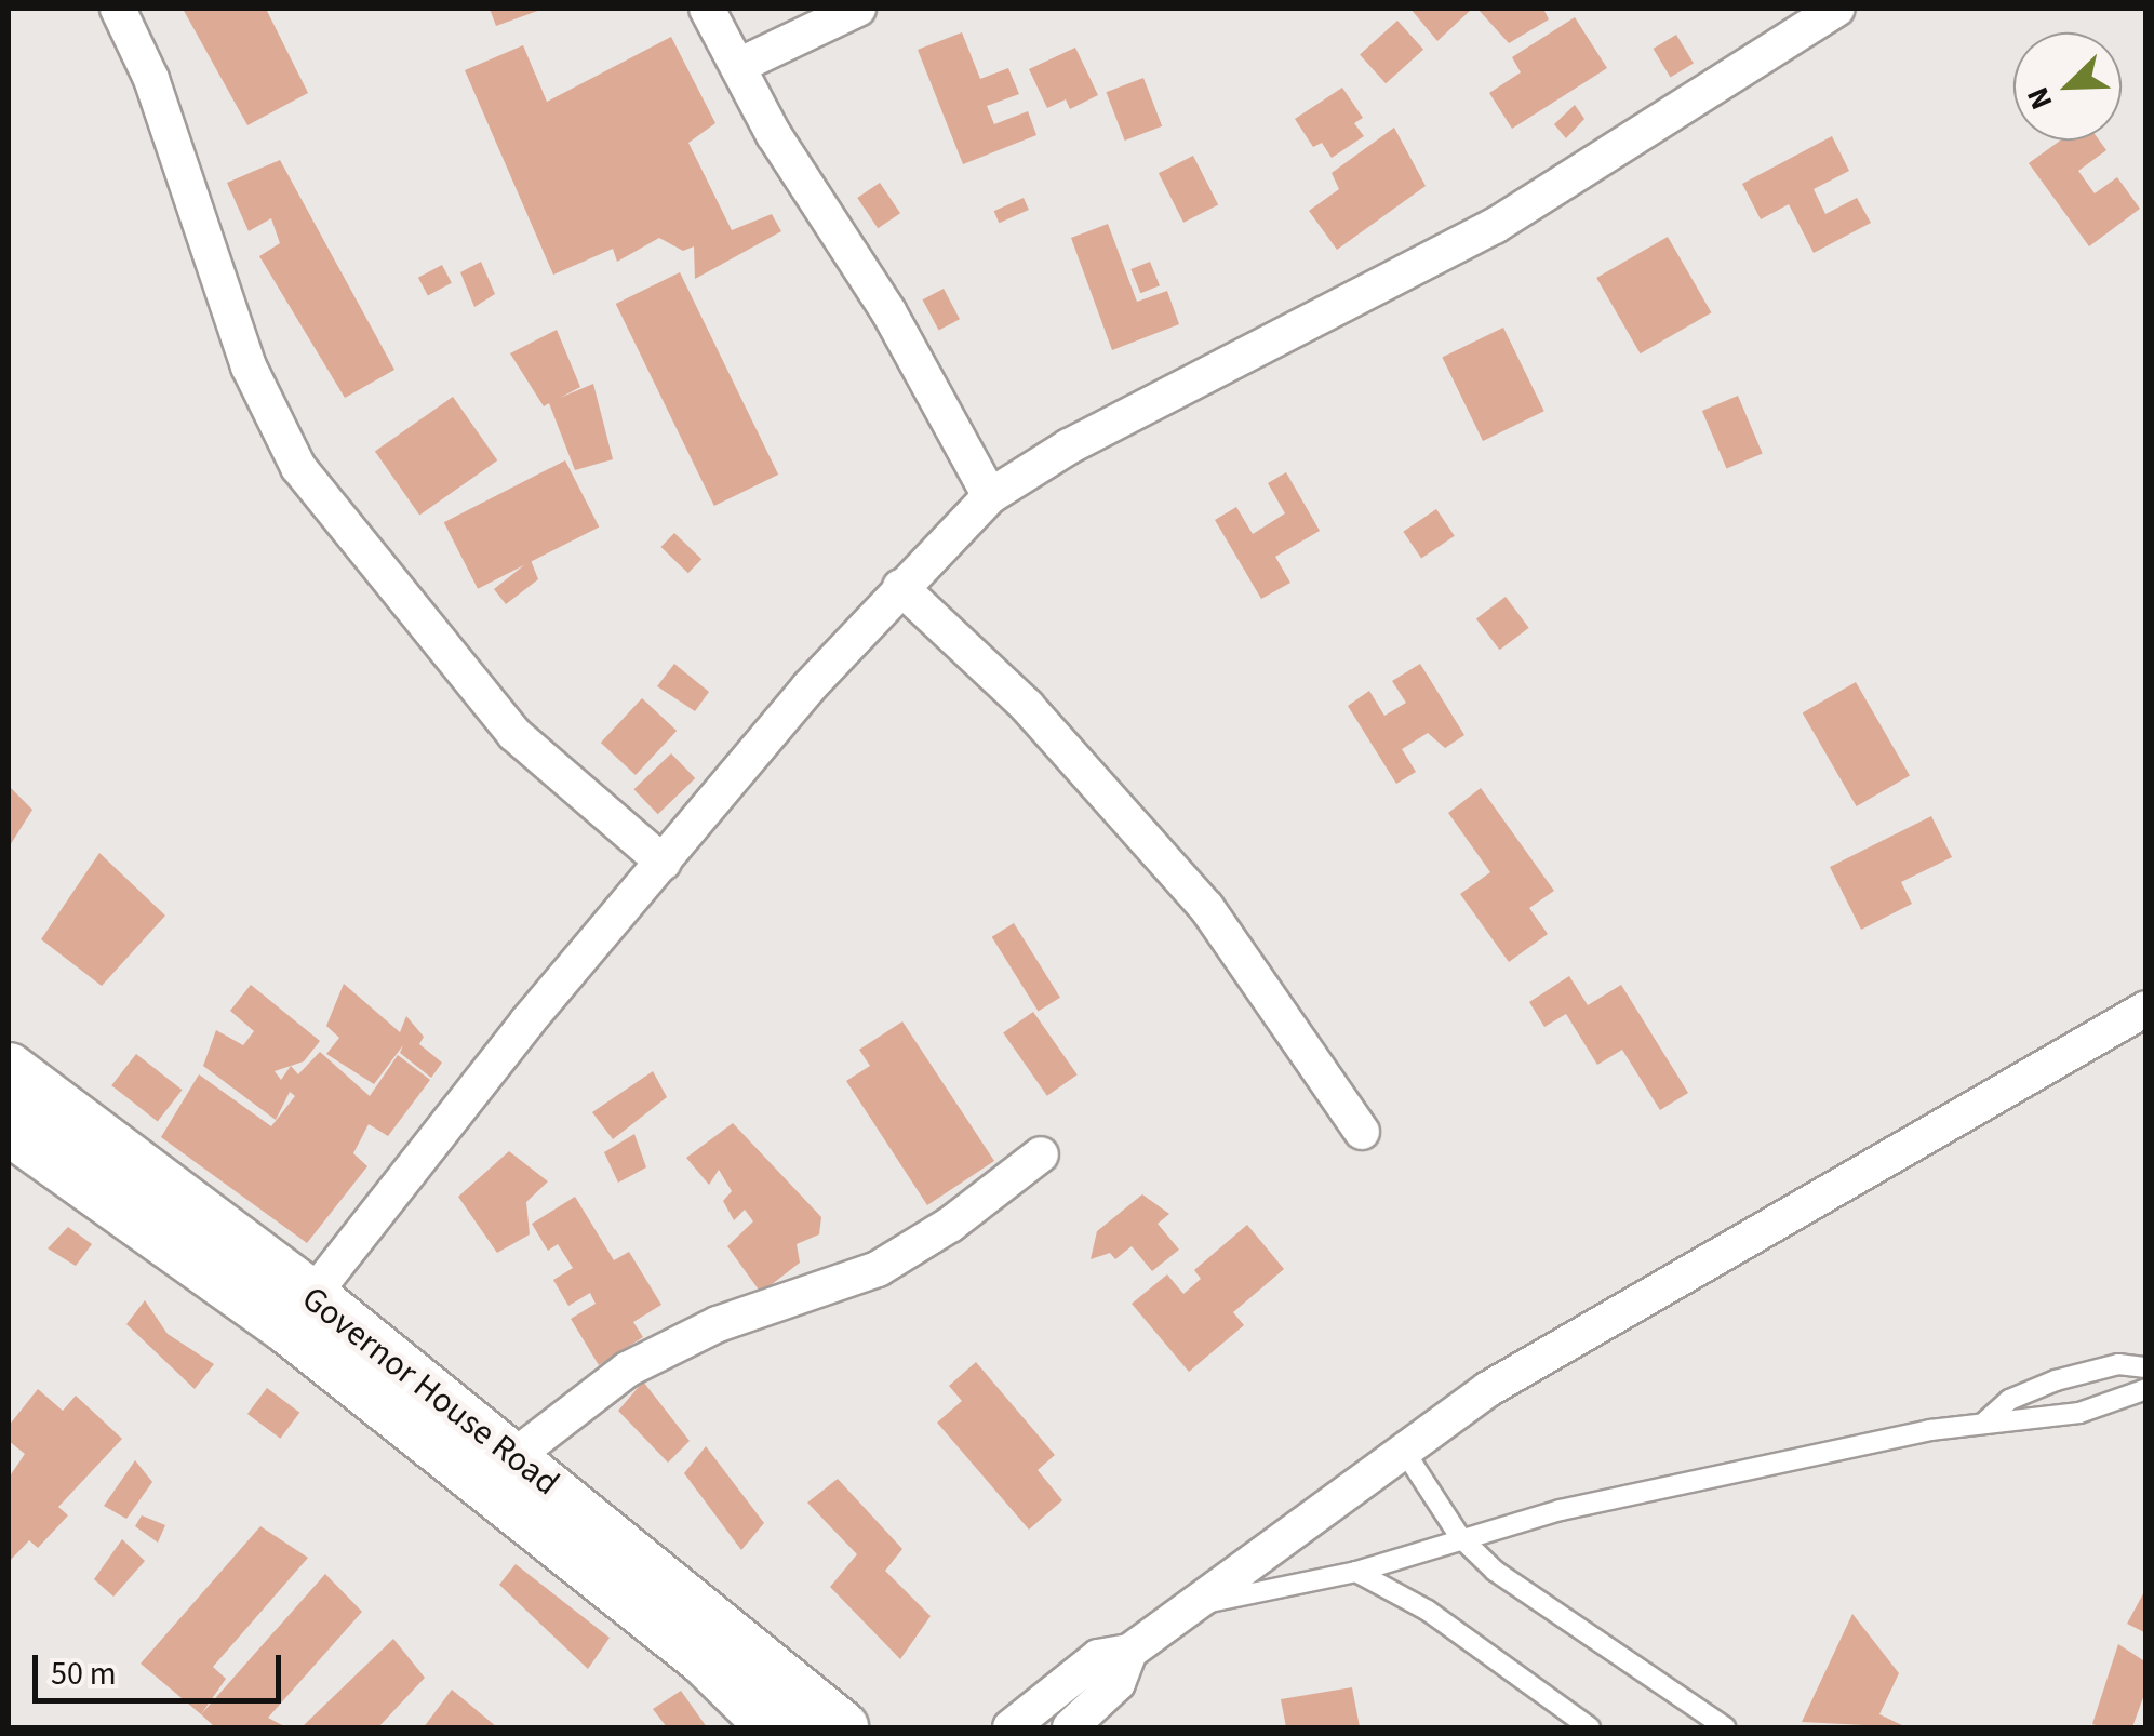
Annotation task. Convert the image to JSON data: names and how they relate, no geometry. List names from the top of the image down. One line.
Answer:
{"streets":{"main road":["Governor House Road"]},"scale_bar":"50 m","north":"bottom left"}
